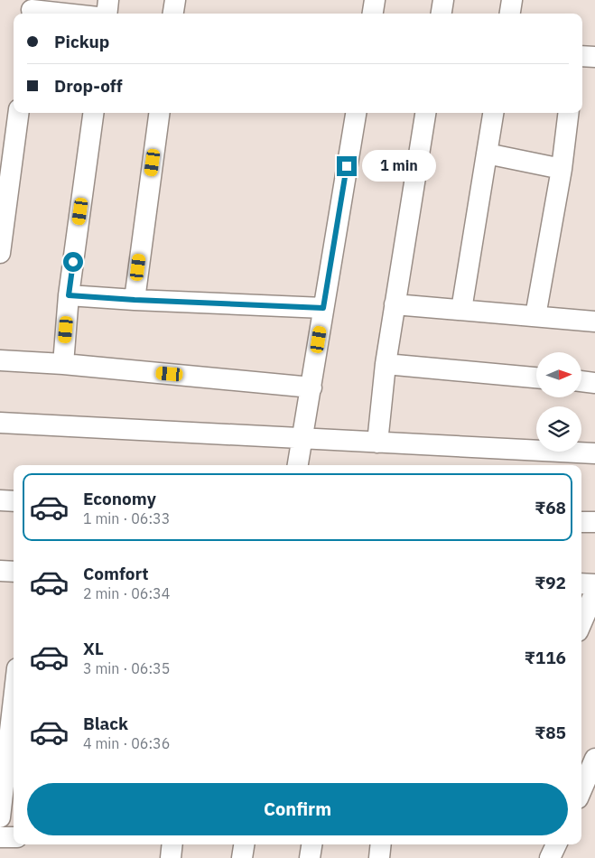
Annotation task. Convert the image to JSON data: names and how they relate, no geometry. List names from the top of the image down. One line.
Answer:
{"north":"right","page":{"banner":["Pickup","Drop-off"],"bubble":"1 min","list":[{"name":"Economy","note":"1 min · 06:33","value":"₹68"},{"name":"Comfort","note":"2 min · 06:34","value":"₹92"},{"name":"XL","note":"3 min · 06:35","value":"₹116"},{"name":"Black","note":"4 min · 06:36","value":"₹85"}],"buttons":"Confirm"}}
